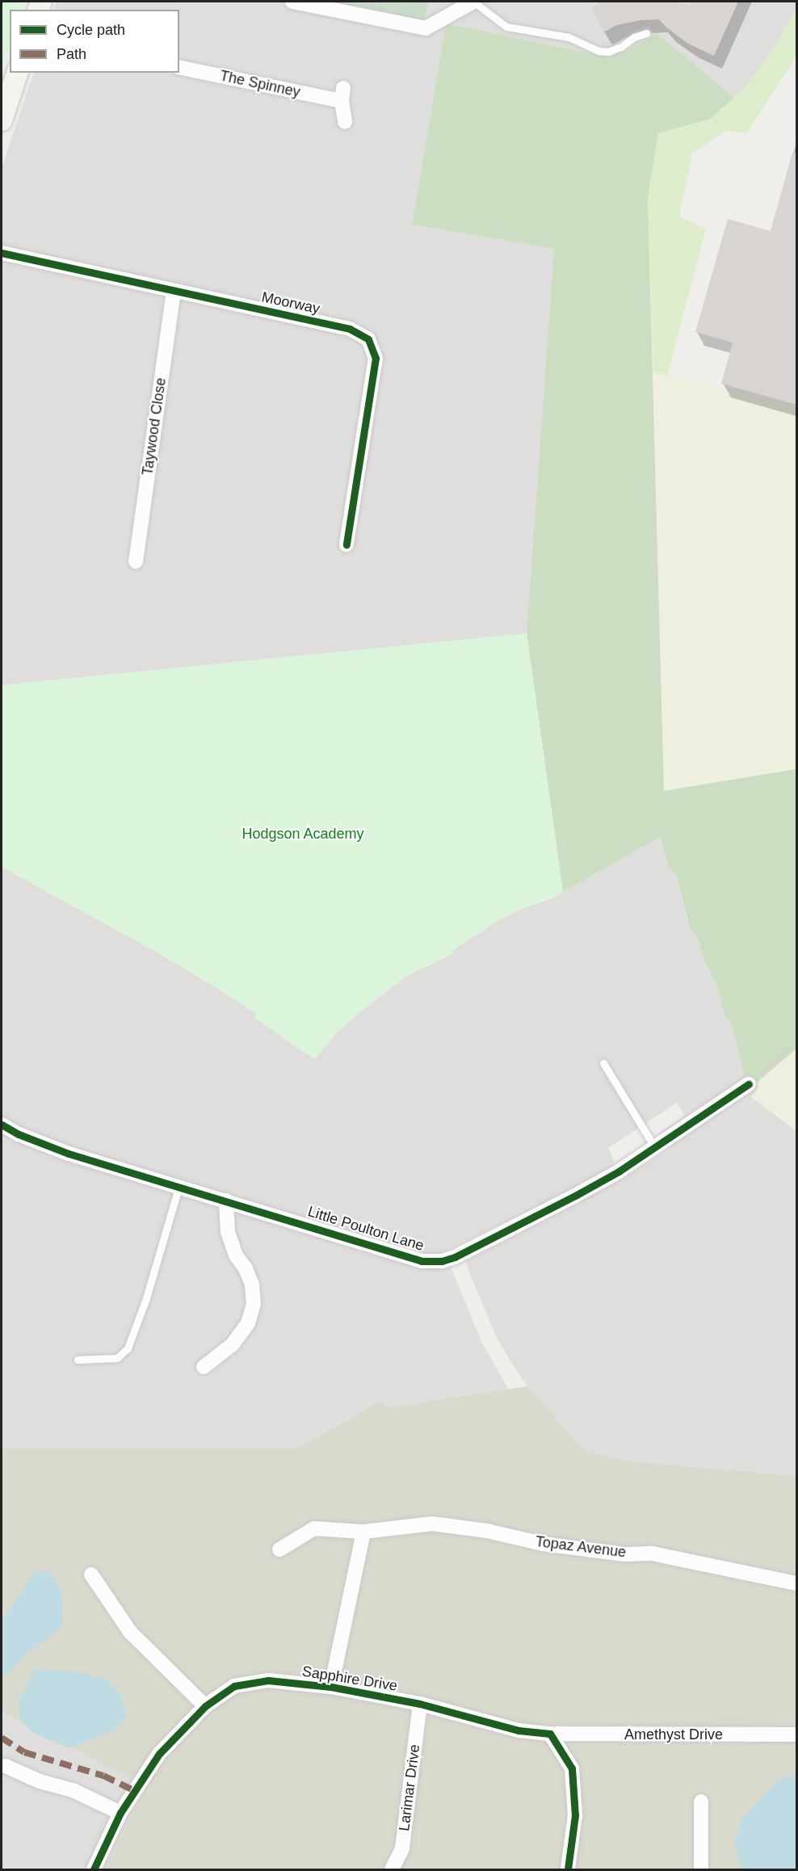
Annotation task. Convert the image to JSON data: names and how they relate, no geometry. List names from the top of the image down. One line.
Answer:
{"streets":{"street":["The Spinney","Moorway","Taywood Close","Little Poulton Lane","Topaz Avenue","Sapphire Drive","Amethyst Drive","Larimar Drive"]},"crossings":[["Moorway","Taywood Close"],["Sapphire Drive","Amethyst Drive"],["Sapphire Drive","Larimar Drive"]],"parks":["Hodgson Academy"],"legend":["Cycle path","Path"]}
